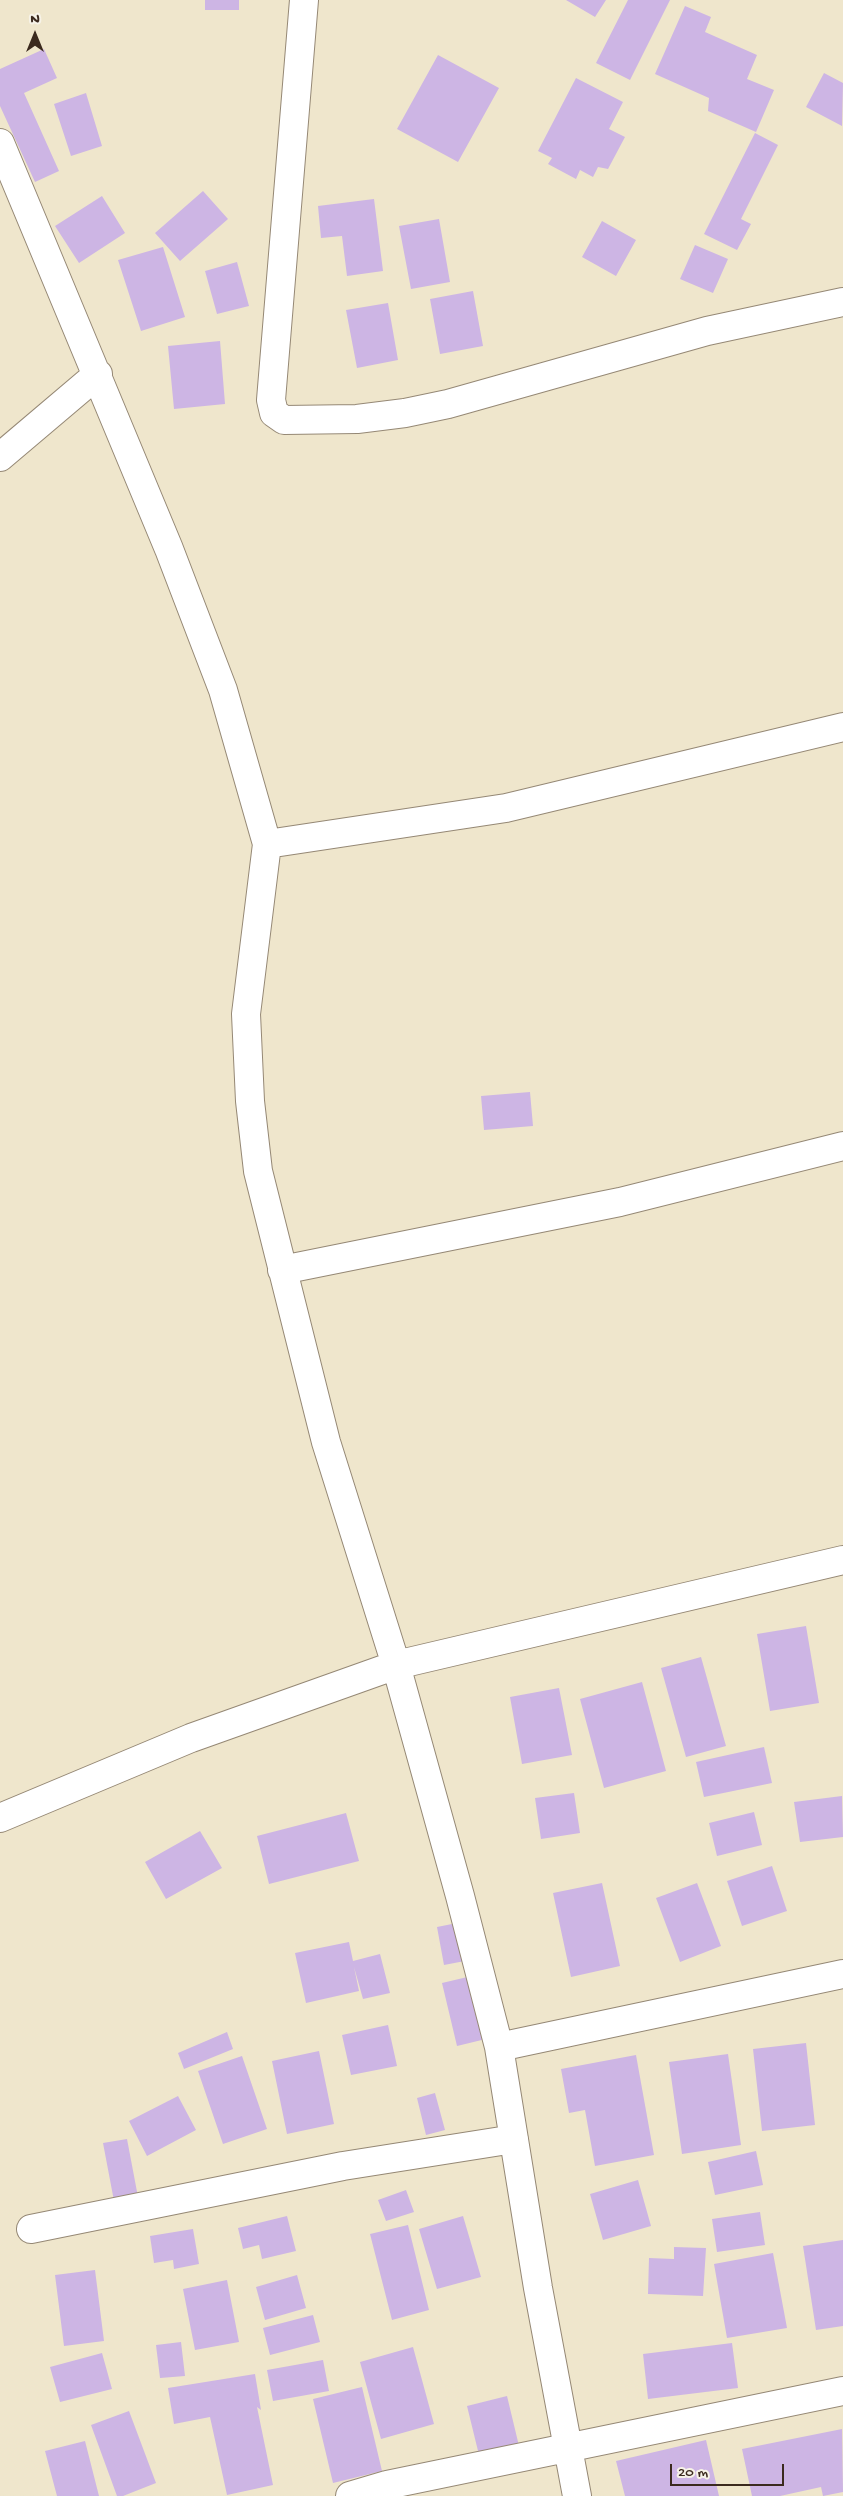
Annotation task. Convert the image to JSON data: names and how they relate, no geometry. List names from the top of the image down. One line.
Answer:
{"scale_bar":"20 m","north":"top"}
